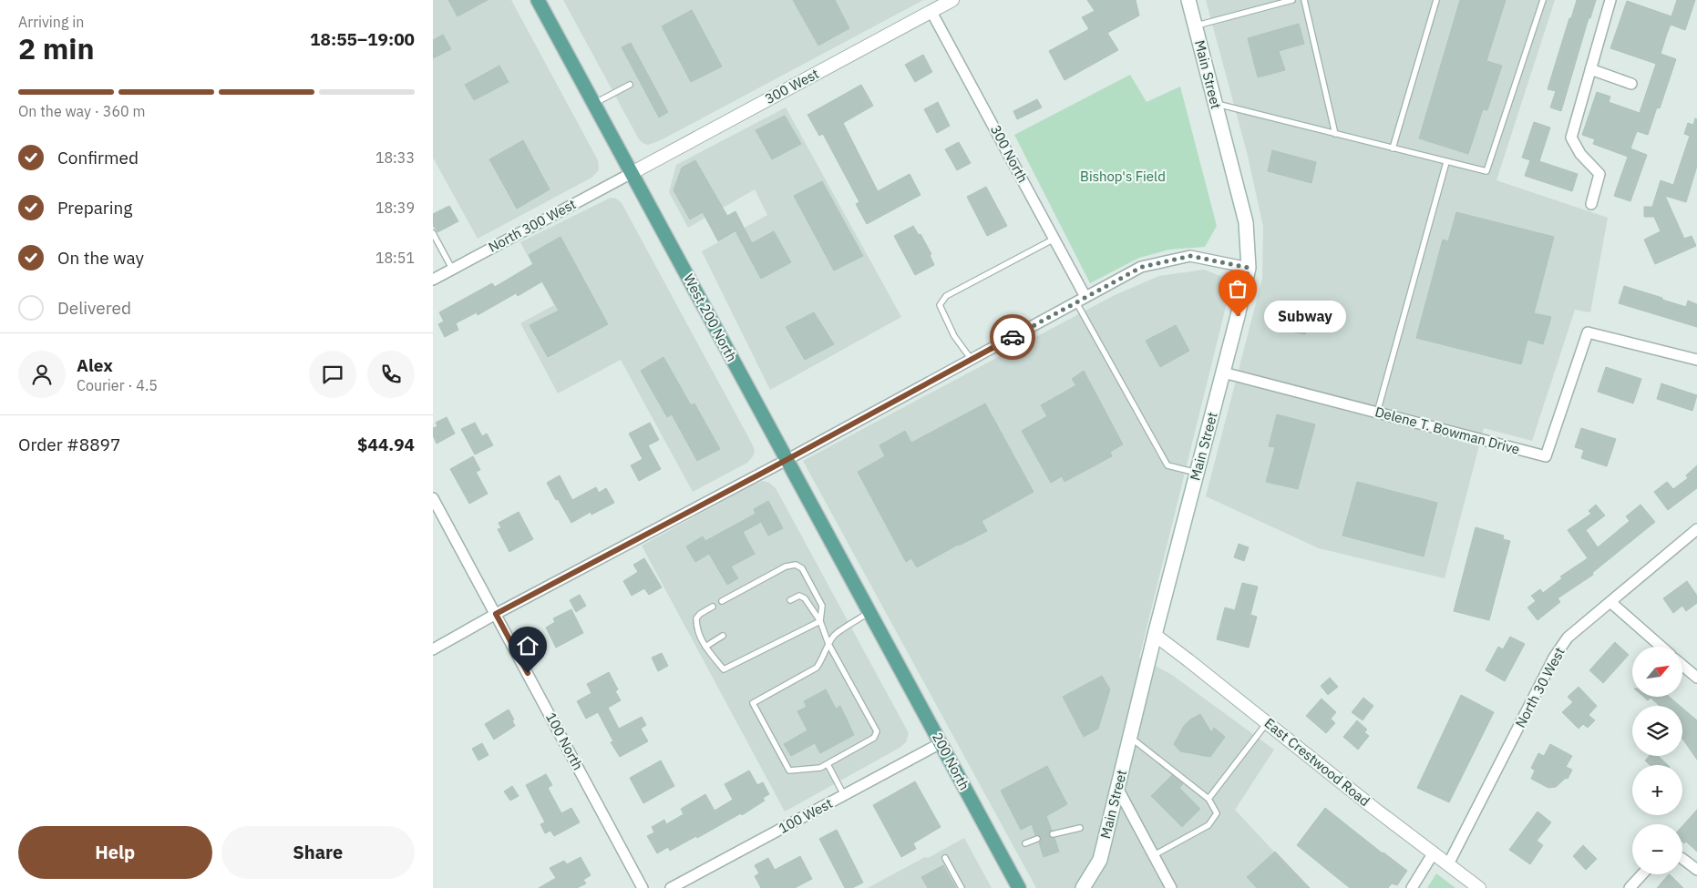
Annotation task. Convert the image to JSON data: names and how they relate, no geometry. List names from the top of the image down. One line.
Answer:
{"streets":{"main road":["Main Street","West 200 North","200 North"],"street":["300 West","300 North","North 300 West","Delene T. Bowman Drive","North 30 West","100 North","East Crestwood Road","100 West"]},"crossings":[["Main Street","Delene T. Bowman Drive"],["Main Street","East Crestwood Road"],["300 West","300 North"],["300 West","North 300 West"],["300 West","West 200 North"],["North 300 West","West 200 North"],["West 200 North","200 North"],["North 30 West","East Crestwood Road"],["200 North","100 West"]],"parks":["Bishop's Field"],"places":["Subway"],"north":"top right","page":{"heading":["2 min","Arriving in","18:55–19:00"],"panel":["Alex","Courier · 4.5","Order #8897","$44.94"],"bar":"On the way · 360 m","list":[["Confirmed","18:33"],["Preparing","18:39"],["On the way","18:51"],"Delivered"],"bubble":"Subway","map_buttons":["+","−"],"buttons":["Help","Share"]}}
